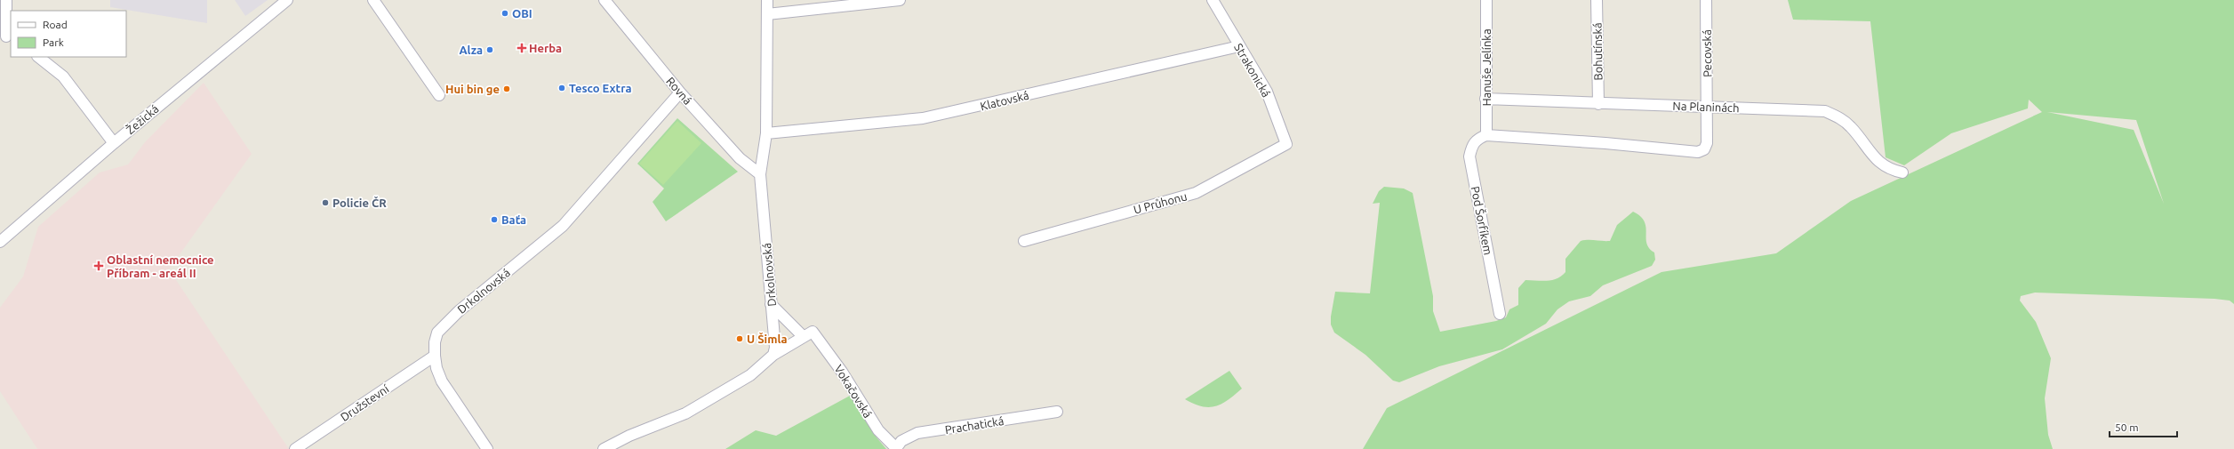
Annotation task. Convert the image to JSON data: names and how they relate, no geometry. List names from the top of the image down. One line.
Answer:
{"streets":{"street":["Bohutínská","Pecovská","Hanuše Jelínka","Strakonická","Rovná","Klatovská","Na Planinách","Žežická","U Průhonu","Pod Šorfíkem","Drkolnovská","Vokačovská","Družstevní","Prachatická"]},"crossings":[["Bohutínská","Na Planinách"],["Pecovská","Hanuše Jelínka"],["Pecovská","Na Planinách"],["Pecovská","Pod Šorfíkem"],["Hanuše Jelínka","Na Planinách"],["Hanuše Jelínka","Pod Šorfíkem"],["Strakonická","Klatovská"],["Strakonická","U Průhonu"],["Rovná","Drkolnovská"],["Klatovská","Drkolnovská"],["Drkolnovská","Vokačovská"],["Drkolnovská","Družstevní"],["Vokačovská","Prachatická"]],"places":{"other":["OBI","Alza","Tesco Extra","Hui bin ge","Policie ČR","Baťa","U Šimla"],"health":["Herba","Oblastní nemocnice Příbram - areál II"]},"legend":["Road","Park"],"scale_bar":"50 m"}
